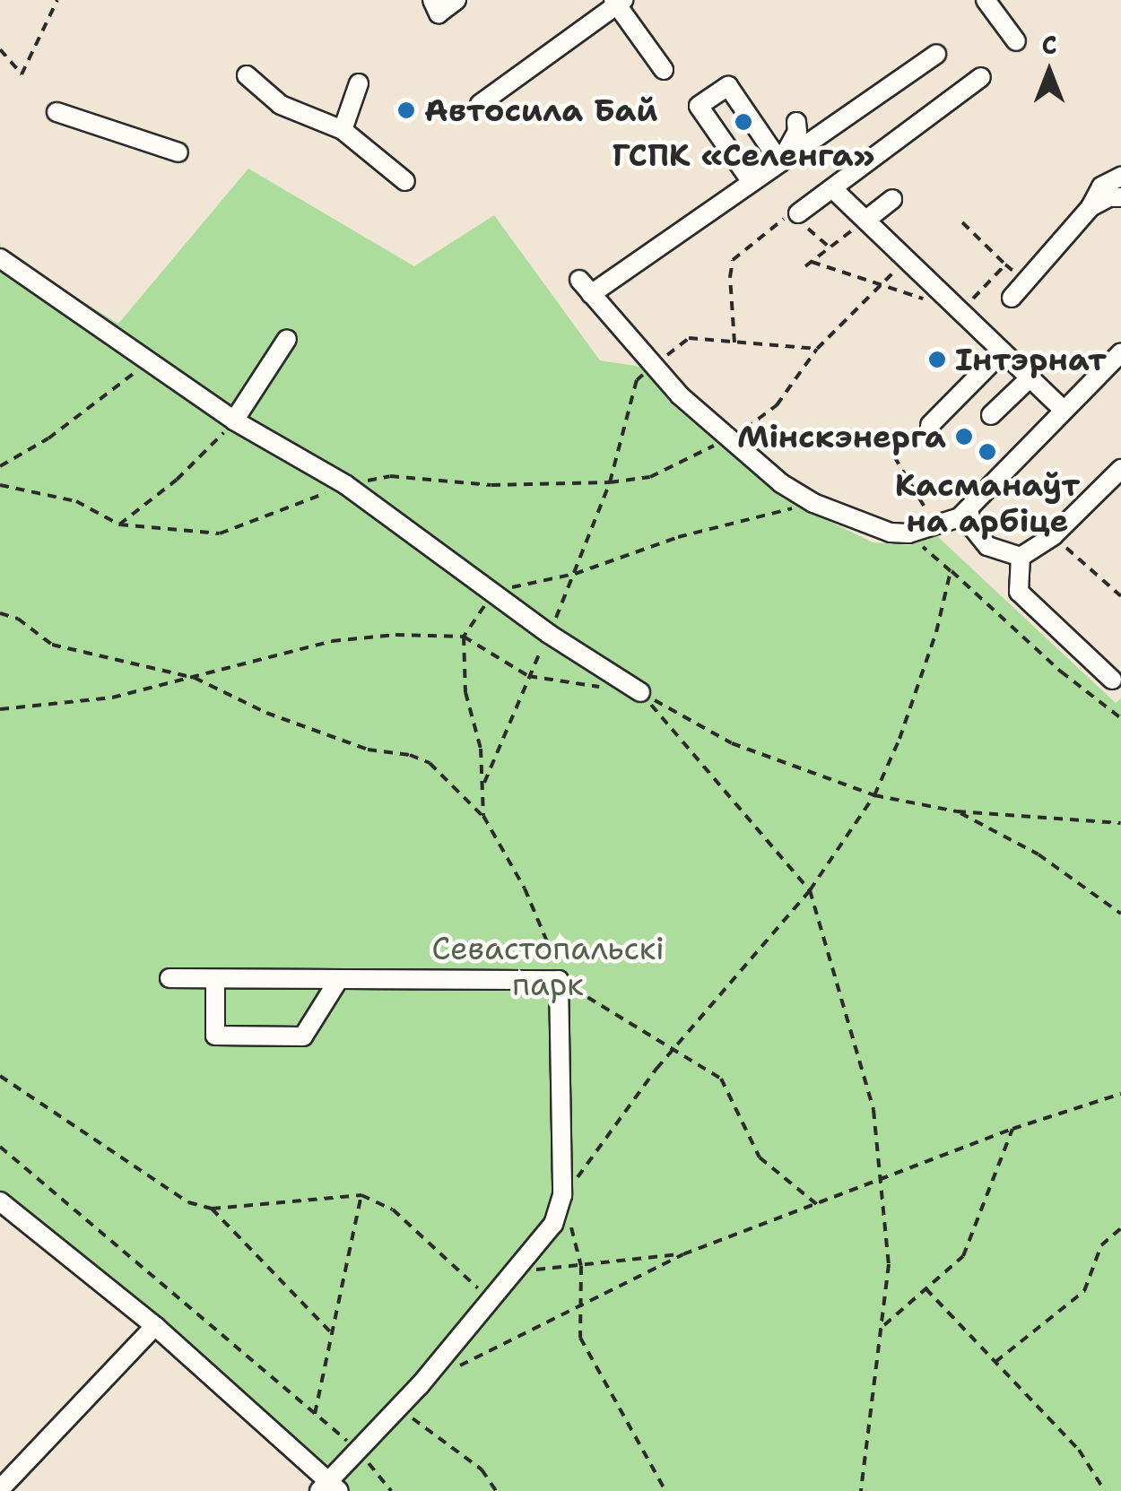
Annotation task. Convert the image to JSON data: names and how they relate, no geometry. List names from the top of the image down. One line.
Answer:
{"parks":["Севастопальскі парк"],"places":["Автосила Бай","ГСПК «Селенга»","Інтэрнат","Мінскэнерга","Касманаўт на арбіце"],"north":"top"}
